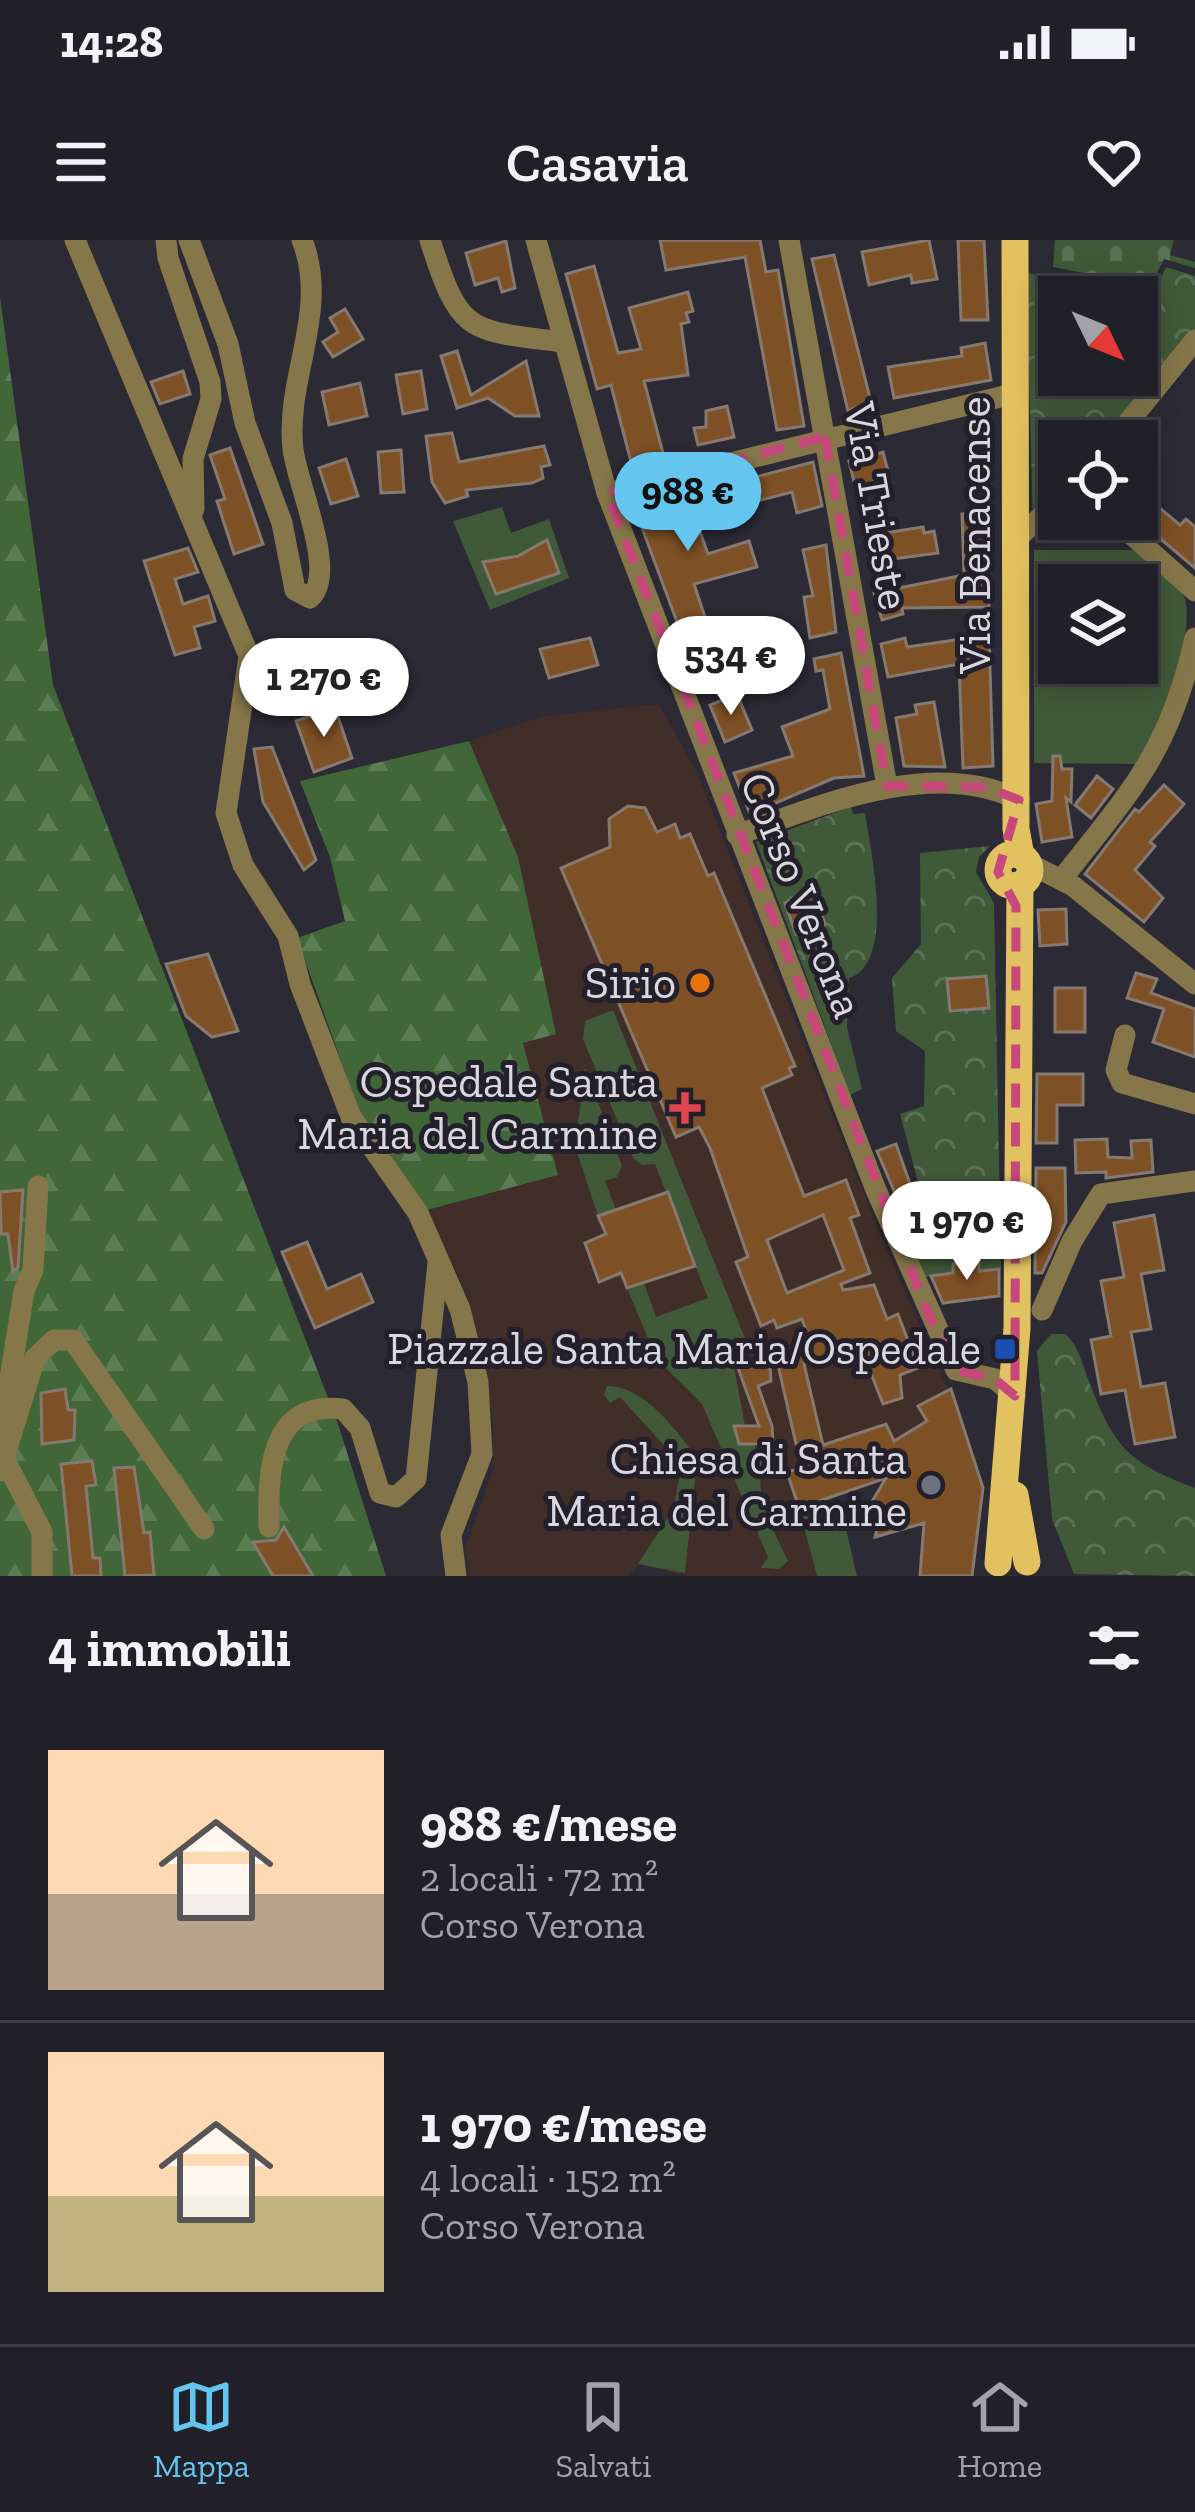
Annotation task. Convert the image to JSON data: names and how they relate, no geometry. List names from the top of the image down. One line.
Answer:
{"streets":{"main road":["Via Benacense"],"street":["Via Trieste","Corso Verona"]},"crossings":[["Via Benacense","Corso Verona"]],"places":{"other":["Sirio","Chiesa di Santa Maria del Carmine"],"health":["Ospedale Santa Maria del Carmine"],"transit":["Piazzale Santa Maria/Ospedale"]},"north":"bottom right","page":{"status":"14:28","header":"Casavia","price":["988 €","534 €","1 270 €","1 970 €"],"heading":"4 immobili","list":[{"name":"988 €/mese","note":"2 locali · 72 m² · Corso Verona"},{"name":"1 970 €/mese","note":"4 locali · 152 m² · Corso Verona"}],"tabs":["Mappa","Salvati","Home"]}}
